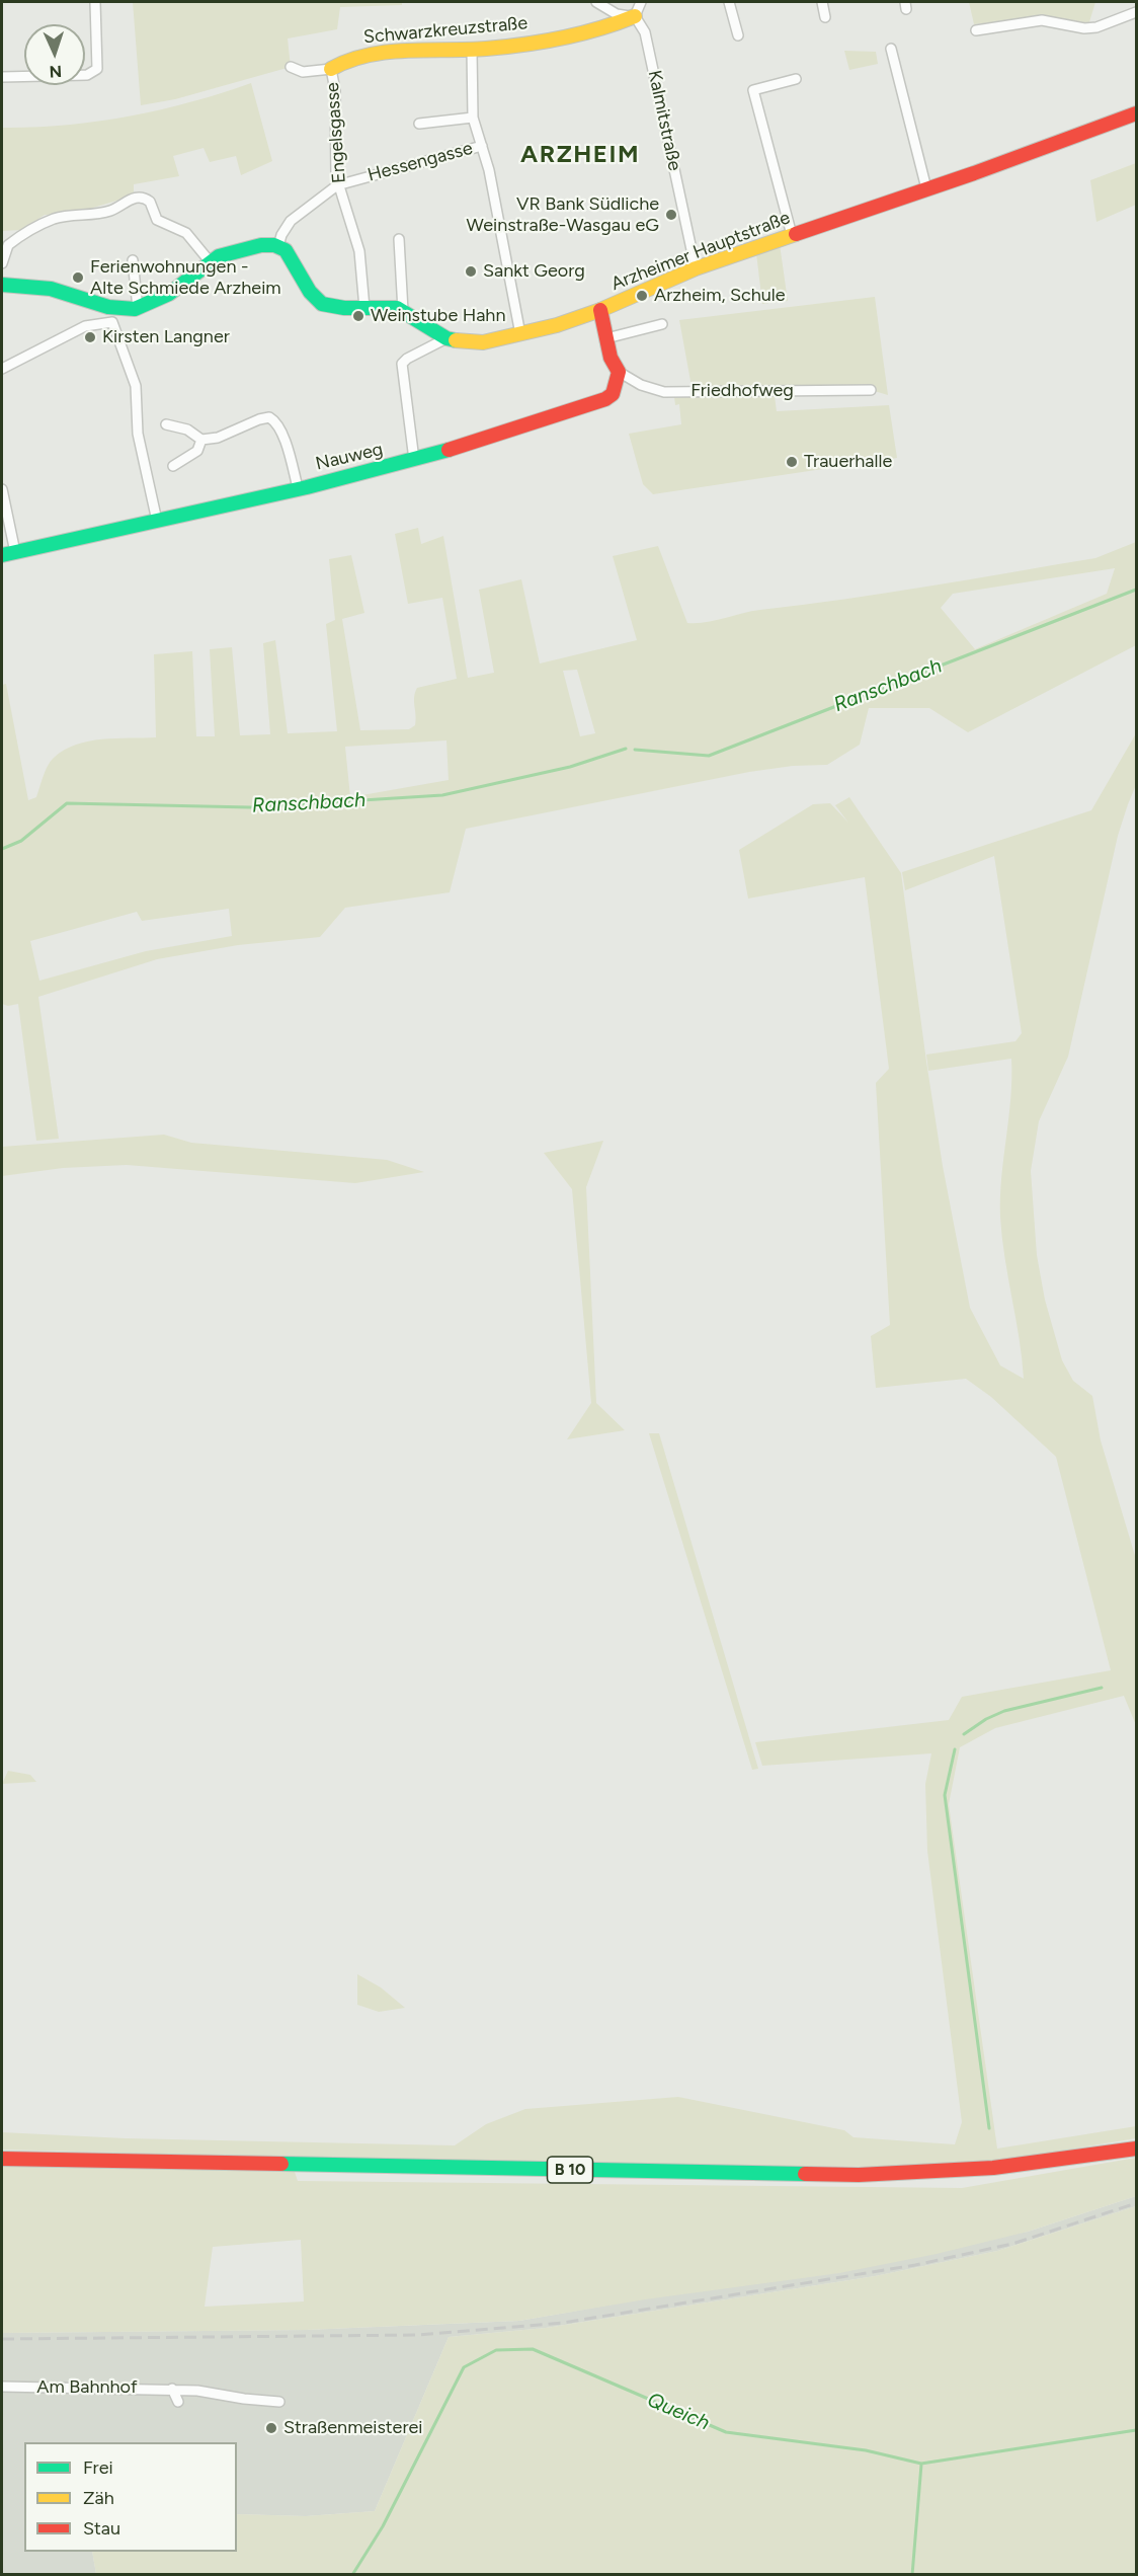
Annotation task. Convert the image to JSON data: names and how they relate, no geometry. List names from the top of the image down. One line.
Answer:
{"streets":{"main road":["Schwarzkreuzstraße","Arzheimer Hauptstraße","Nauweg","B 10"],"street":["Kalmitstraße","Engelsgasse","Hessengasse","Friedhofweg","Am Bahnhof"]},"crossings":[["Schwarzkreuzstraße","Kalmitstraße"],["Schwarzkreuzstraße","Engelsgasse"],["Kalmitstraße","Arzheimer Hauptstraße"],["Engelsgasse","Hessengasse"],["Engelsgasse","Arzheimer Hauptstraße"],["Hessengasse","Arzheimer Hauptstraße"],["Friedhofweg","Nauweg"]],"districts":["ARZHEIM"],"water":["Ranschbach","Queich"],"places":["VR Bank Südliche Weinstraße-Wasgau eG","Sankt Georg","Ferienwohnungen - Alte Schmiede Arzheim","Arzheim, Schule","Weinstube Hahn","Kirsten Langner","Trauerhalle","Straßenmeisterei"],"legend":["Frei","Zäh","Stau"],"north":"bottom"}
